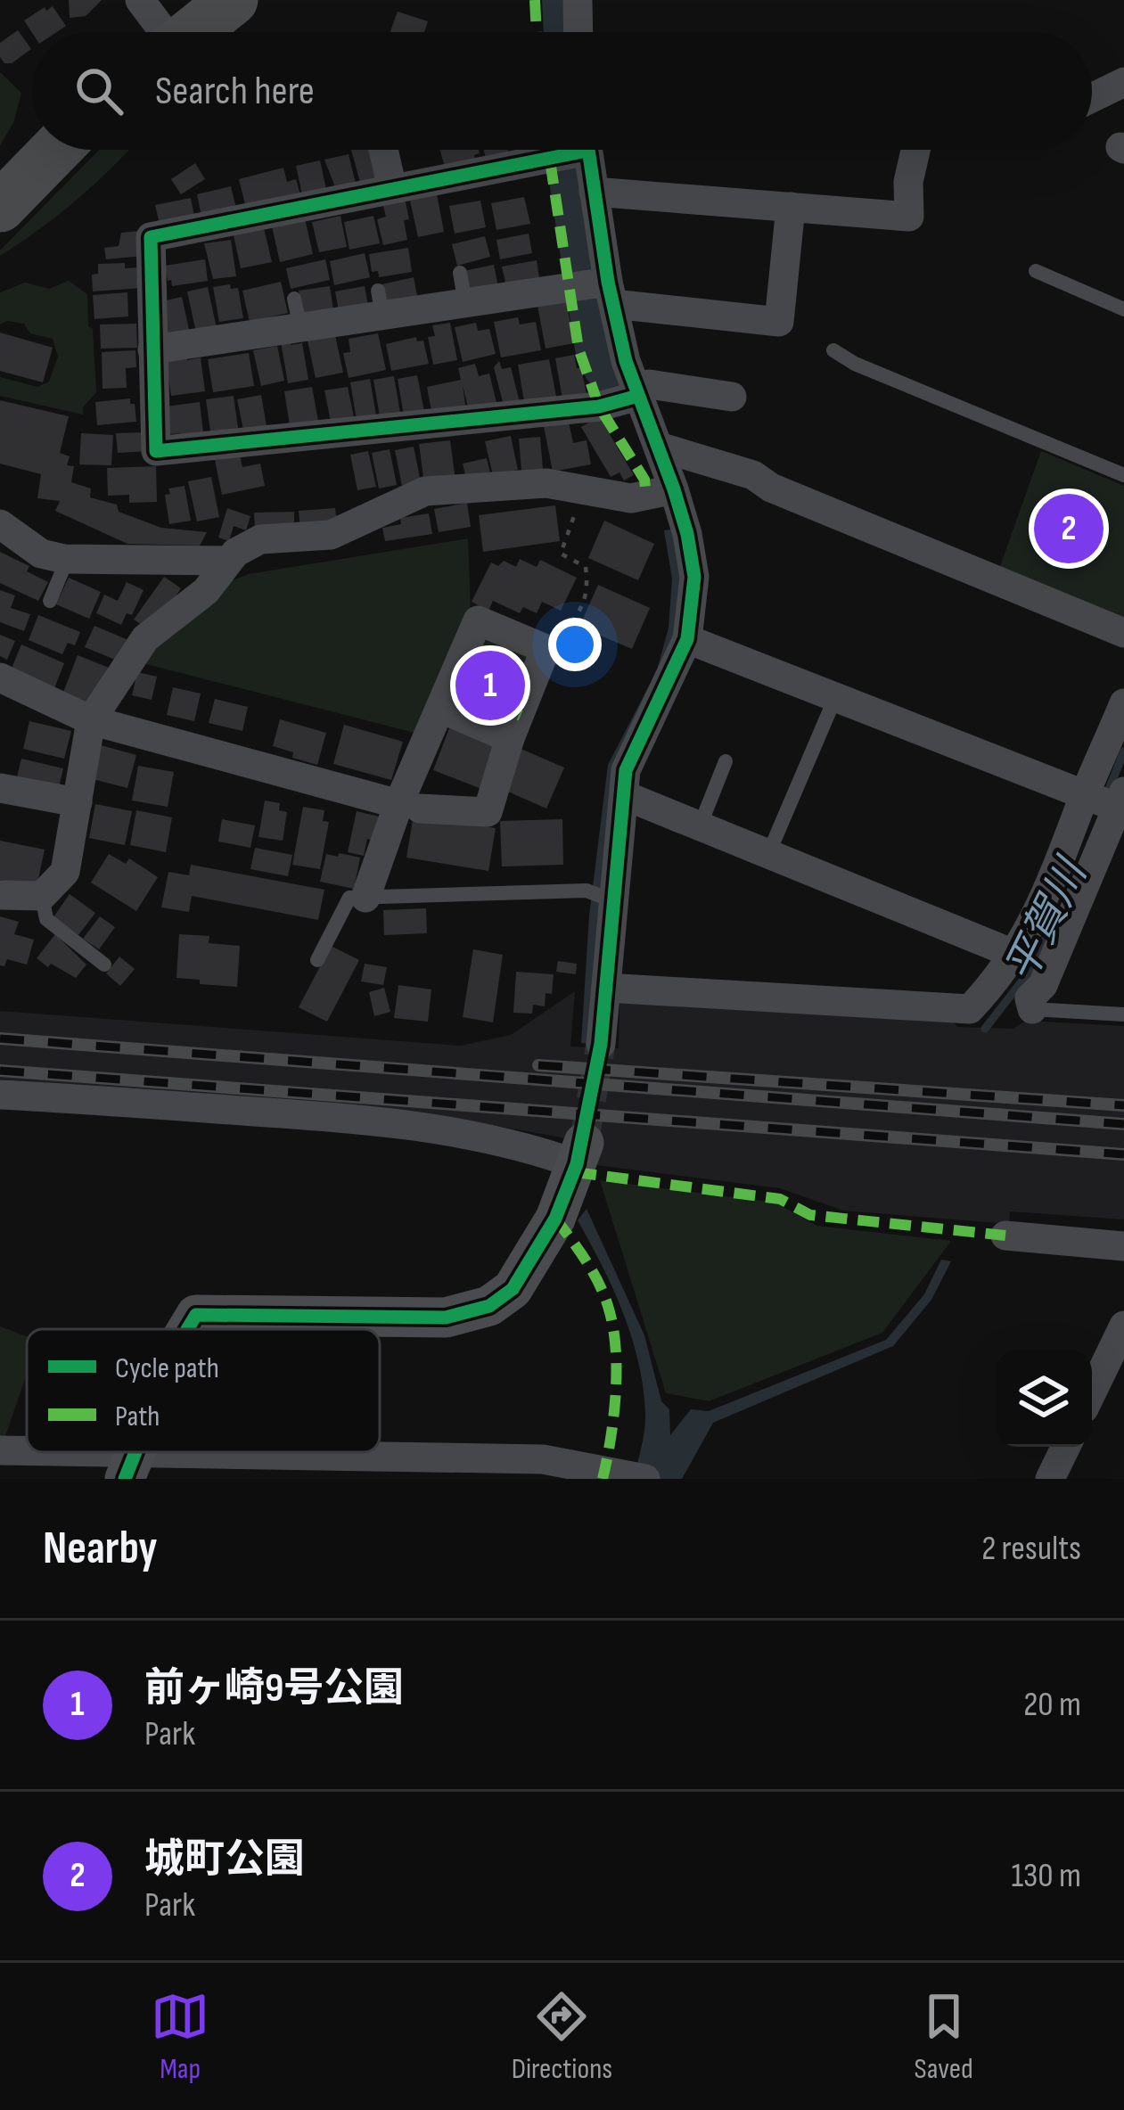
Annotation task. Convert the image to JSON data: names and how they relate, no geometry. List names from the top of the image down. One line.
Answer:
{"water":["平賀川"],"legend":["Cycle path","Path"],"page":{"search":"Search here","pins":["2","1"],"heading":["Nearby","2 results"],"list":[{"mark":"1","name":"前ヶ崎9号公園","note":"Park","value":"20 m"},{"mark":"2","name":"城町公園","note":"Park","value":"130 m"}],"nav":["Map","Directions","Saved"]}}
